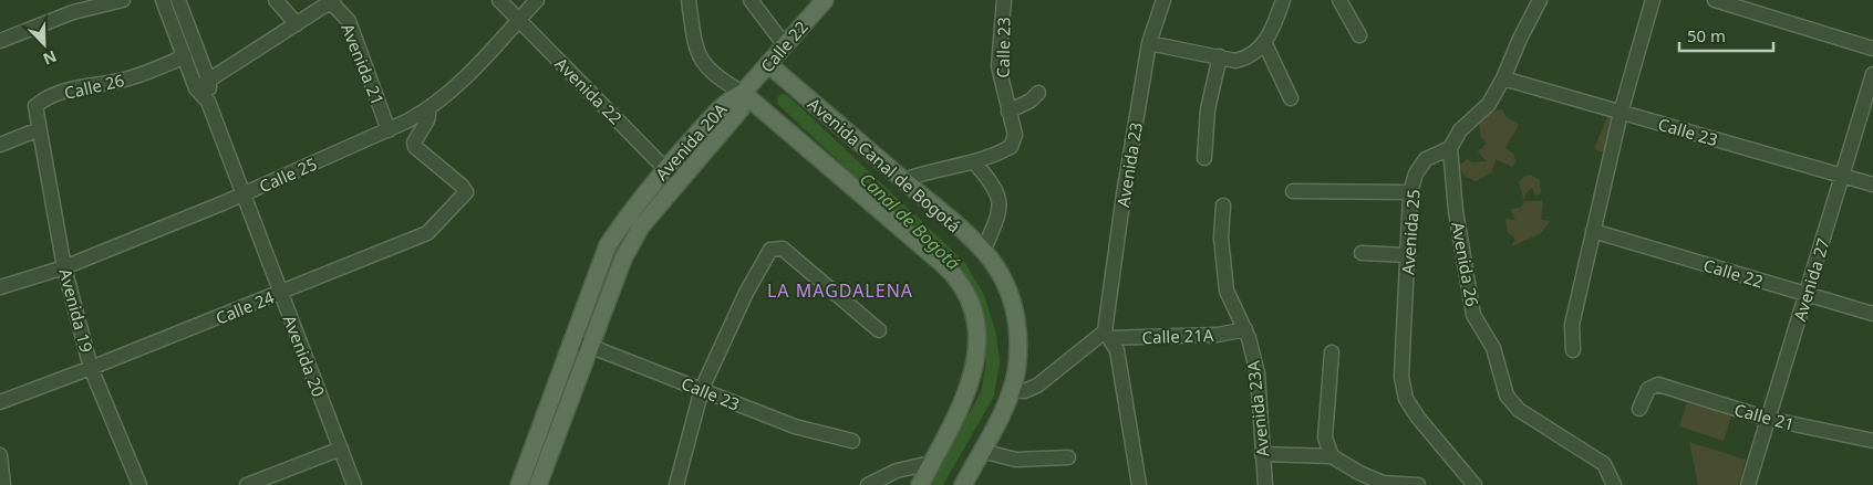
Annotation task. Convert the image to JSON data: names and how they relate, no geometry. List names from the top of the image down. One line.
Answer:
{"streets":{"main road":["Calle 22","Avenida 20A","Avenida Canal de Bogotá"],"street":["Calle 23","Avenida 21","Calle 26","Avenida 22","Avenida 23","Calle 25","Avenida 25","Avenida 26","Avenida 27","Calle 24","Avenida 19","Calle 21A","Avenida 20","Avenida 23A","Calle 21"]},"crossings":[["Calle 22","Avenida 20A"],["Calle 22","Avenida Canal de Bogotá"],["Calle 22","Avenida 27"],["Calle 23","Avenida 20A"],["Calle 23","Avenida Canal de Bogotá"],["Calle 23","Avenida 27"],["Avenida 21","Calle 25"],["Calle 26","Avenida 19"],["Calle 26","Avenida 20"],["Avenida 22","Avenida 20A"],["Avenida 22","Calle 25"],["Avenida 23","Calle 21A"],["Calle 25","Calle 24"],["Calle 25","Avenida 19"],["Calle 25","Avenida 20"],["Avenida 25","Avenida 26"],["Avenida 27","Calle 21"],["Calle 24","Avenida 19"],["Calle 24","Avenida 20"],["Calle 21A","Avenida 23A"]],"districts":["LA MAGDALENA"],"water":["Canal de Bogotá"],"scale_bar":"50 m","north":"bottom right"}
